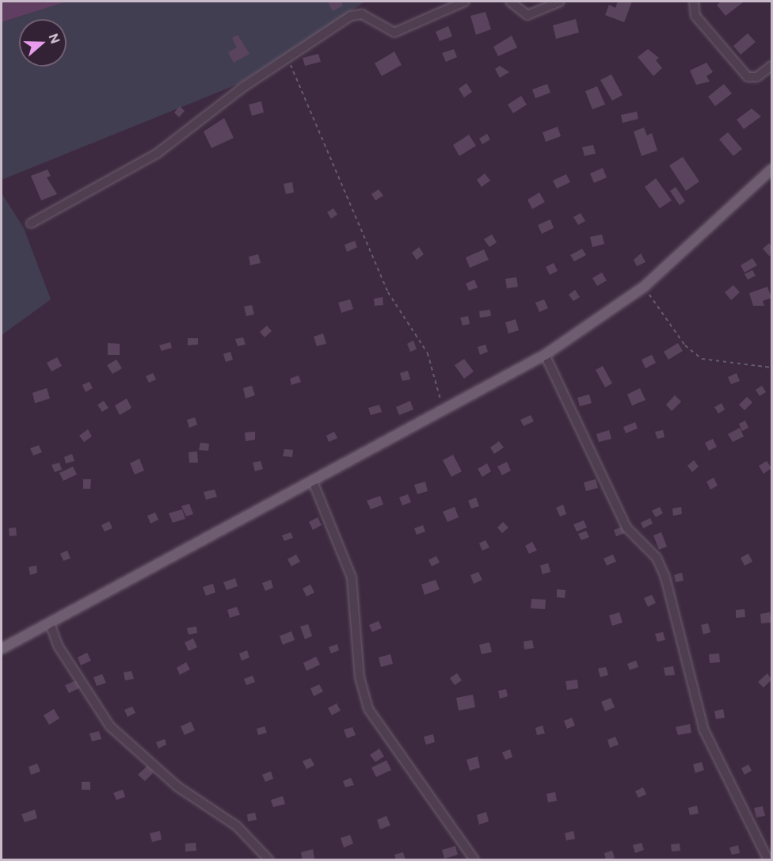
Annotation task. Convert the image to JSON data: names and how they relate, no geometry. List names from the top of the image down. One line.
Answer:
{"north":"right"}
